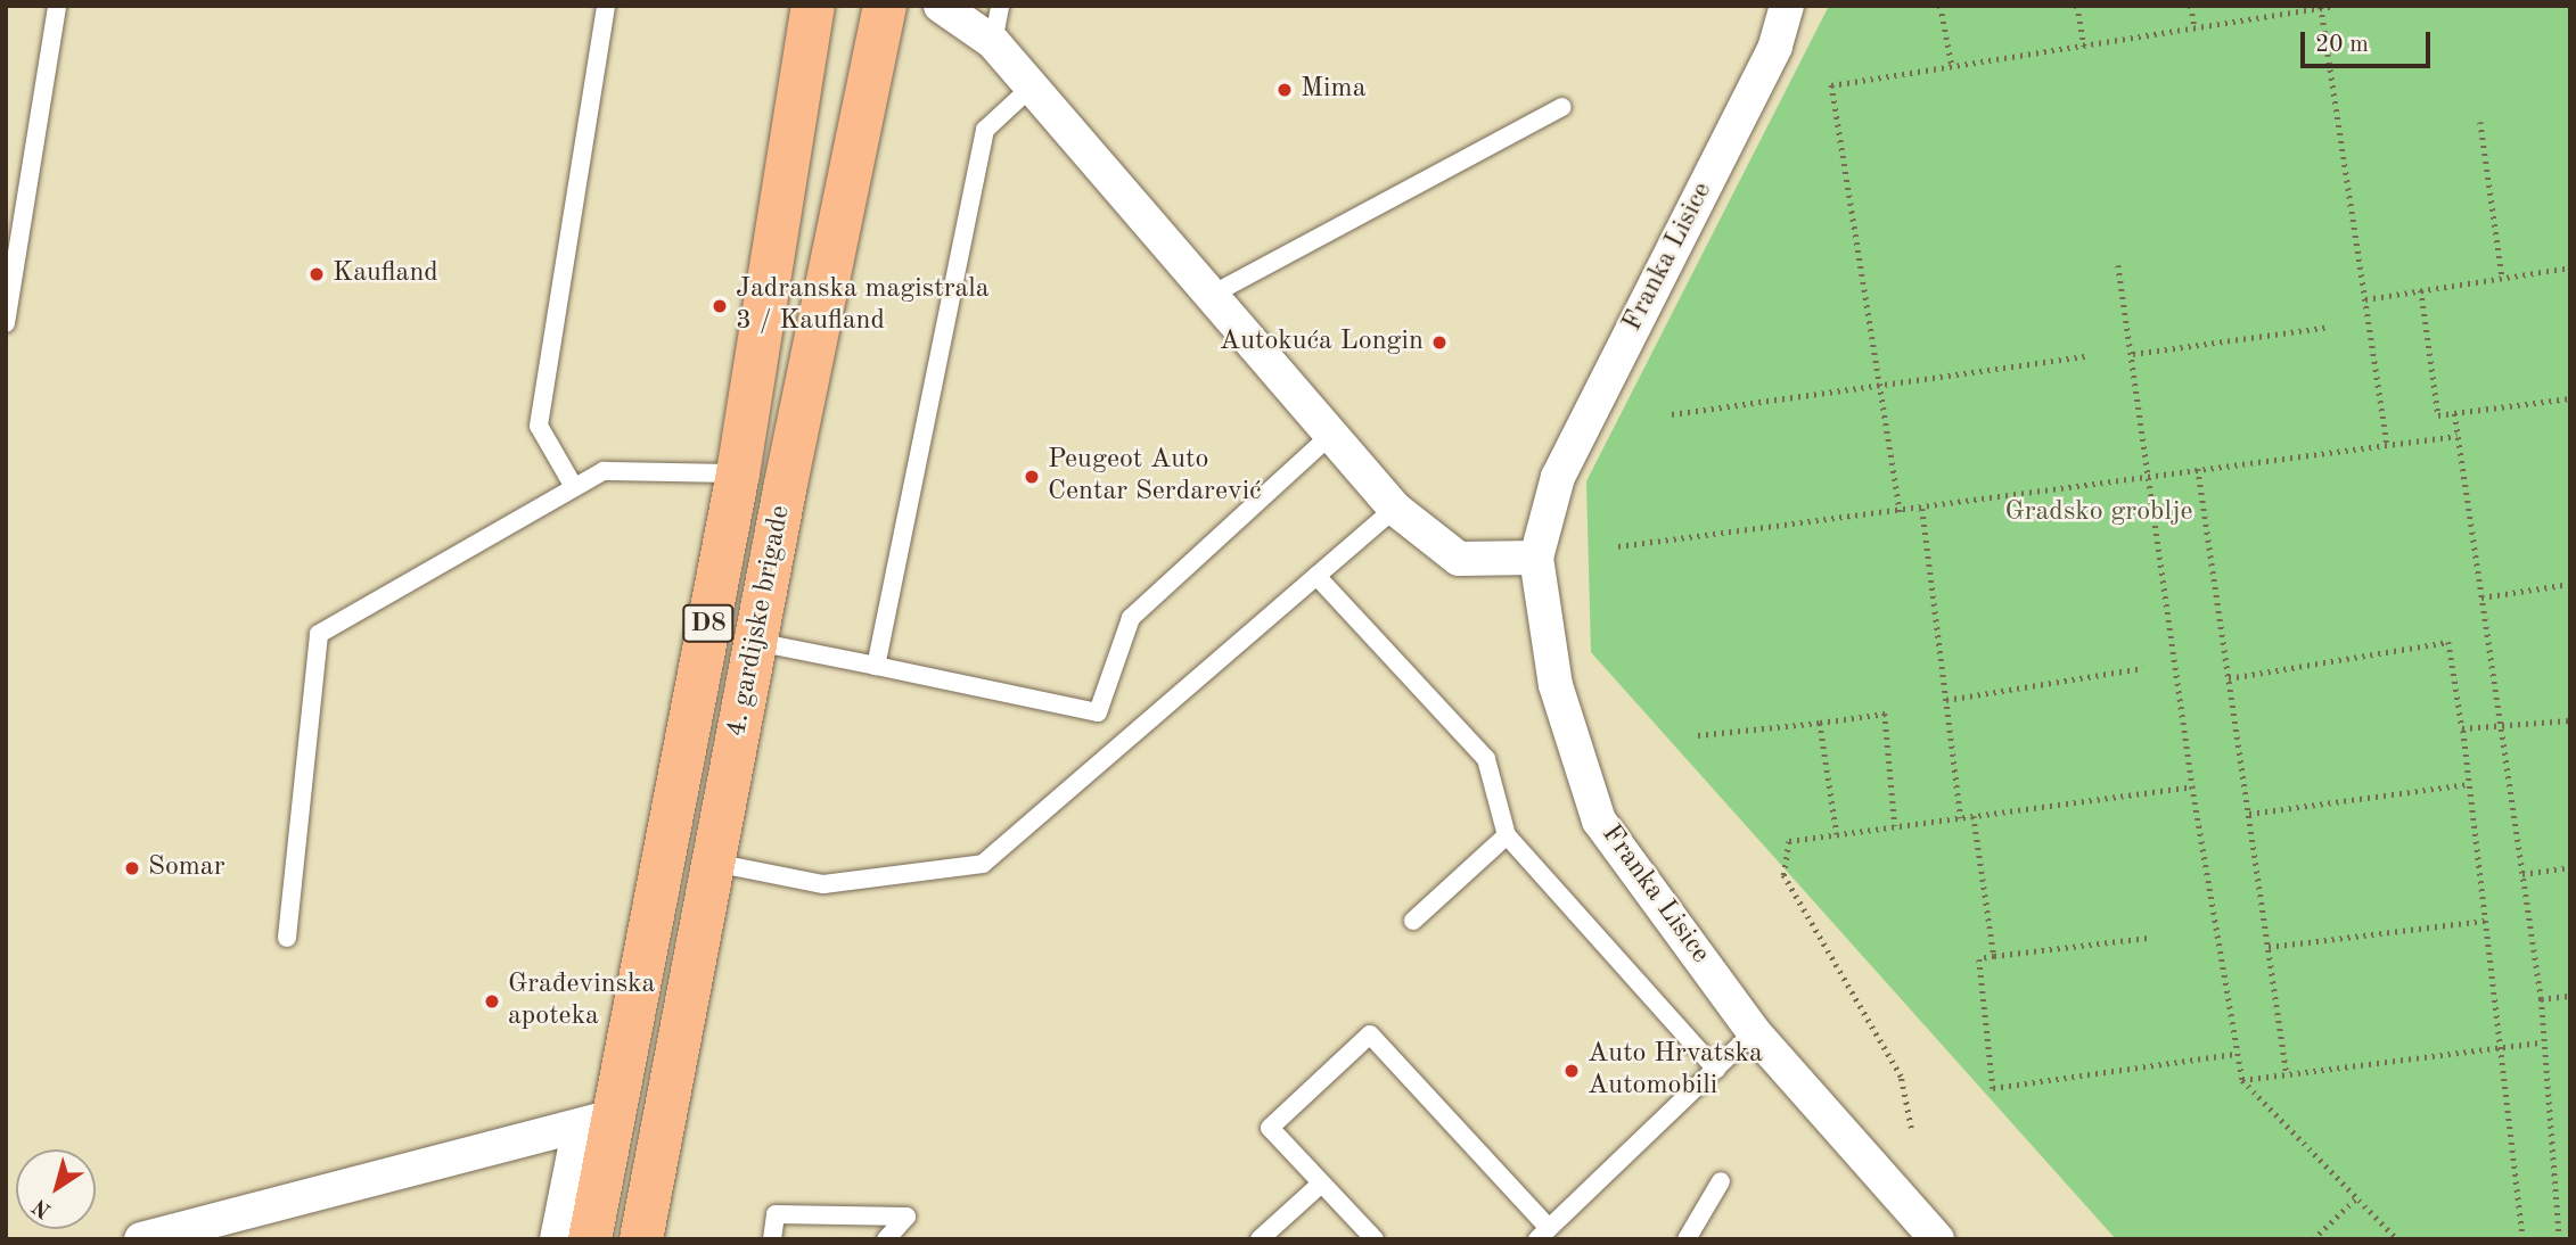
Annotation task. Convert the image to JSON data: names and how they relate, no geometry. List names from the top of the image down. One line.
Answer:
{"streets":{"main road":["4. gardijske brigade","D8"],"street":["Franka Lisice"]},"parks":["Gradsko groblje"],"places":["Mima","Kaufland","Jadranska magistrala 3 / Kaufland","Autokuća Longin","Peugeot Auto Centar Serdarević","Somar","Građevinska apoteka","Auto Hrvatska Automobili"],"scale_bar":"20 m","north":"bottom left"}
